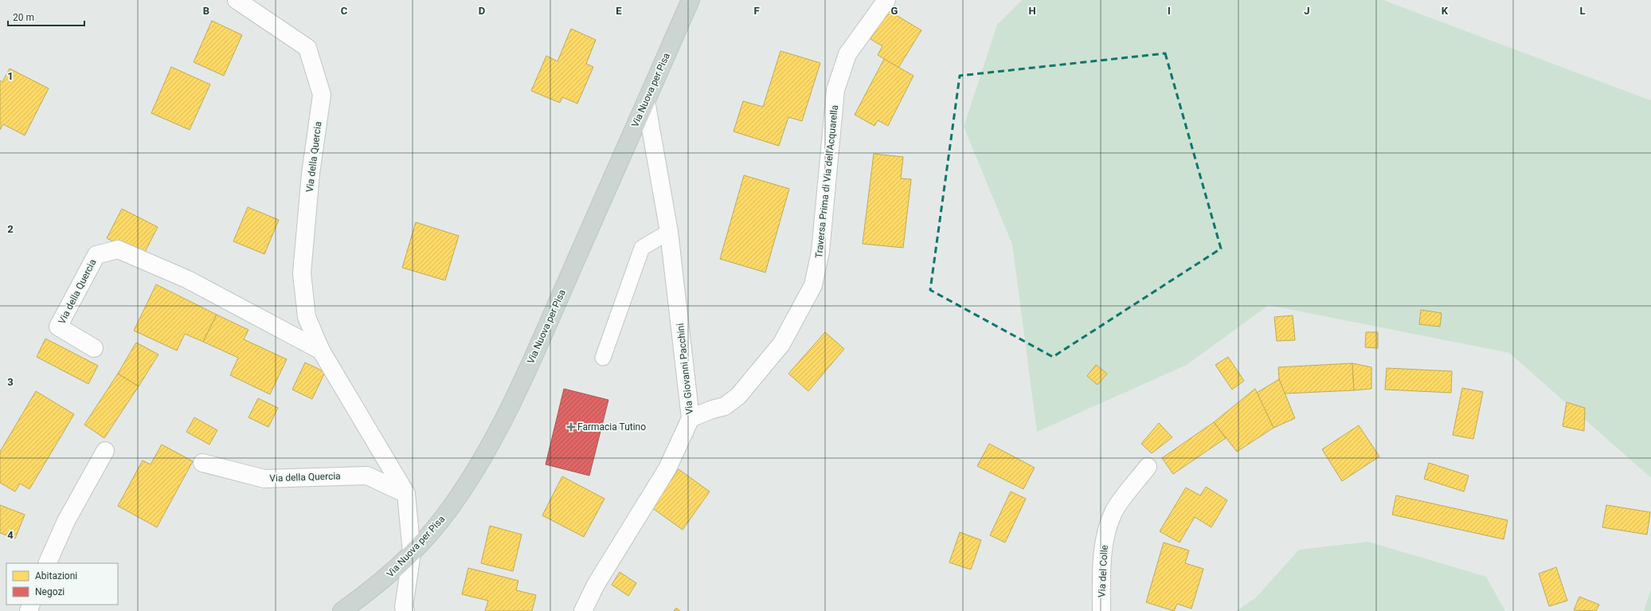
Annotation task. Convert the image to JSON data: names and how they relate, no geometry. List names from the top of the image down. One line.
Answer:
{"streets":{"main road":["Via Nuova per Pisa"],"street":["Via della Quercia","Traversa Prima di Via dell'Acquarella","Via Giovanni Pacchini","Via del Colle"]},"crossings":[["Via Nuova per Pisa","Via della Quercia"],["Via Nuova per Pisa","Via Giovanni Pacchini"],["Traversa Prima di Via dell'Acquarella","Via Giovanni Pacchini"]],"places":{"health":["Farmacia Tutino"]},"legend":["Abitazioni","Negozi"],"scale_bar":"20 m","grid":{"columns":["B","C","D","E","F","G","H","I","J","K","L"],"rows":["1","2","3","4"]}}
